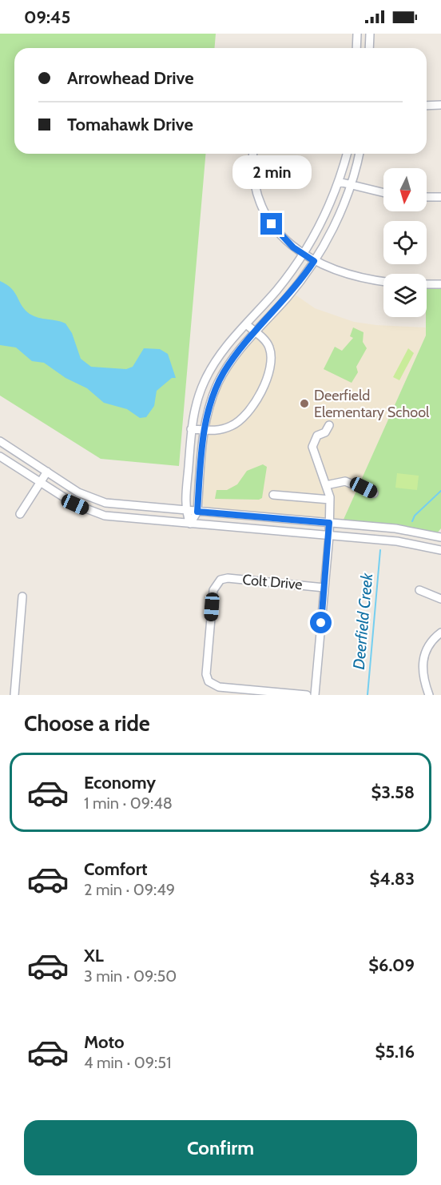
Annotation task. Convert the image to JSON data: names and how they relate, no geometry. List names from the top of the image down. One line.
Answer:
{"streets":{"street":["Colt Drive"]},"water":["Deerfield Creek"],"places":["Deerfield Elementary School"],"north":"bottom","page":{"status":"09:45","banner":["Arrowhead Drive","Tomahawk Drive"],"bubble":"2 min","heading":"Choose a ride","list":[{"name":"Economy","note":"1 min · 09:48","value":"$3.58"},{"name":"Comfort","note":"2 min · 09:49","value":"$4.83"},{"name":"XL","note":"3 min · 09:50","value":"$6.09"},{"name":"Moto","note":"4 min · 09:51","value":"$5.16"}],"buttons":"Confirm"}}
